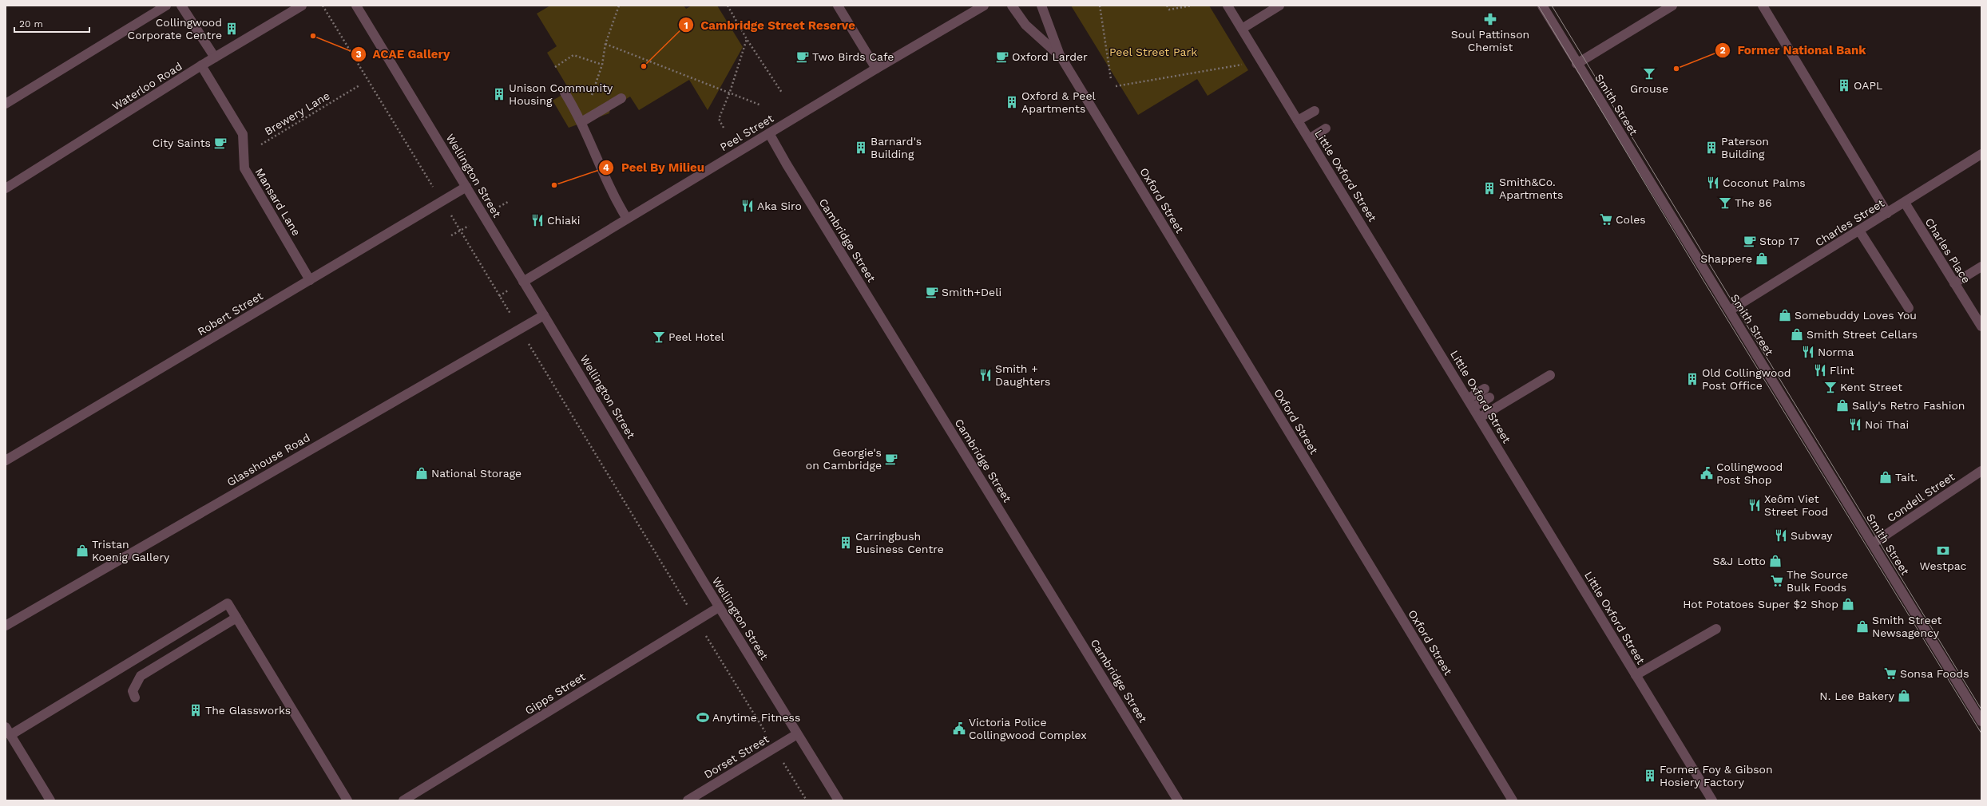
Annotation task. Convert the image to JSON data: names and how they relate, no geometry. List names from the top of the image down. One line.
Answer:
{"streets":{"street":["Waterloo Road","Smith Street","Peel Street","Wellington Street","Little Oxford Street","Oxford Street","Mansard Lane","Charles Street","Cambridge Street","Charles Place","Robert Street","Glasshouse Road","Condell Street","Gipps Street","Dorset Street"],"path":["Brewery Lane"]},"crossings":[["Waterloo Road","Mansard Lane"],["Smith Street","Charles Street"],["Smith Street","Condell Street"],["Brewery Lane","Mansard Lane"],["Peel Street","Wellington Street"],["Peel Street","Cambridge Street"],["Wellington Street","Robert Street"],["Wellington Street","Glasshouse Road"],["Wellington Street","Gipps Street"],["Wellington Street","Dorset Street"],["Mansard Lane","Robert Street"],["Charles Street","Charles Place"]],"parks":["Peel Street Park"],"places":{"pharmacy":["Soul Pattinson Chemist"],"building":["Collingwood Corporate Centre","OAPL","Unison Community Housing","Oxford & Peel Apartments","Barnard's Building","Paterson Building","Smith&Co. Apartments","Old Collingwood Post Office","Carringbush Business Centre","The Glassworks","Former Foy & Gibson Hosiery Factory"],"other":["ACAE Gallery","Cambridge Street Reserve","Former National Bank","Peel By Milieu"],"cafe":["Two Birds Cafe","Oxford Larder","City Saints","Stop 17","Smith+Deli","Georgie's on Cambridge"],"bar":["Grouse","The 86","Peel Hotel","Kent Street"],"restaurant":["Coconut Palms","Aka Siro","Chiaki","Norma","Flint","Smith + Daughters","Noi Thai","Xeôm Viet Street Food","Subway"],"supermarket":["Coles","The Source Bulk Foods","Sonsa Foods"],"shop":["Shappere","Somebuddy Loves You","Smith Street Cellars","Sally's Retro Fashion","National Storage","Tait.","Tristan Koenig Gallery","S&J Lotto","Hot Potatoes Super $2 Shop","Smith Street Newsagency","N. Lee Bakery"],"public building":["Collingwood Post Shop","Victoria Police Collingwood Complex"],"bank":["Westpac"],"sports":["Anytime Fitness"]},"scale_bar":"20 m"}
